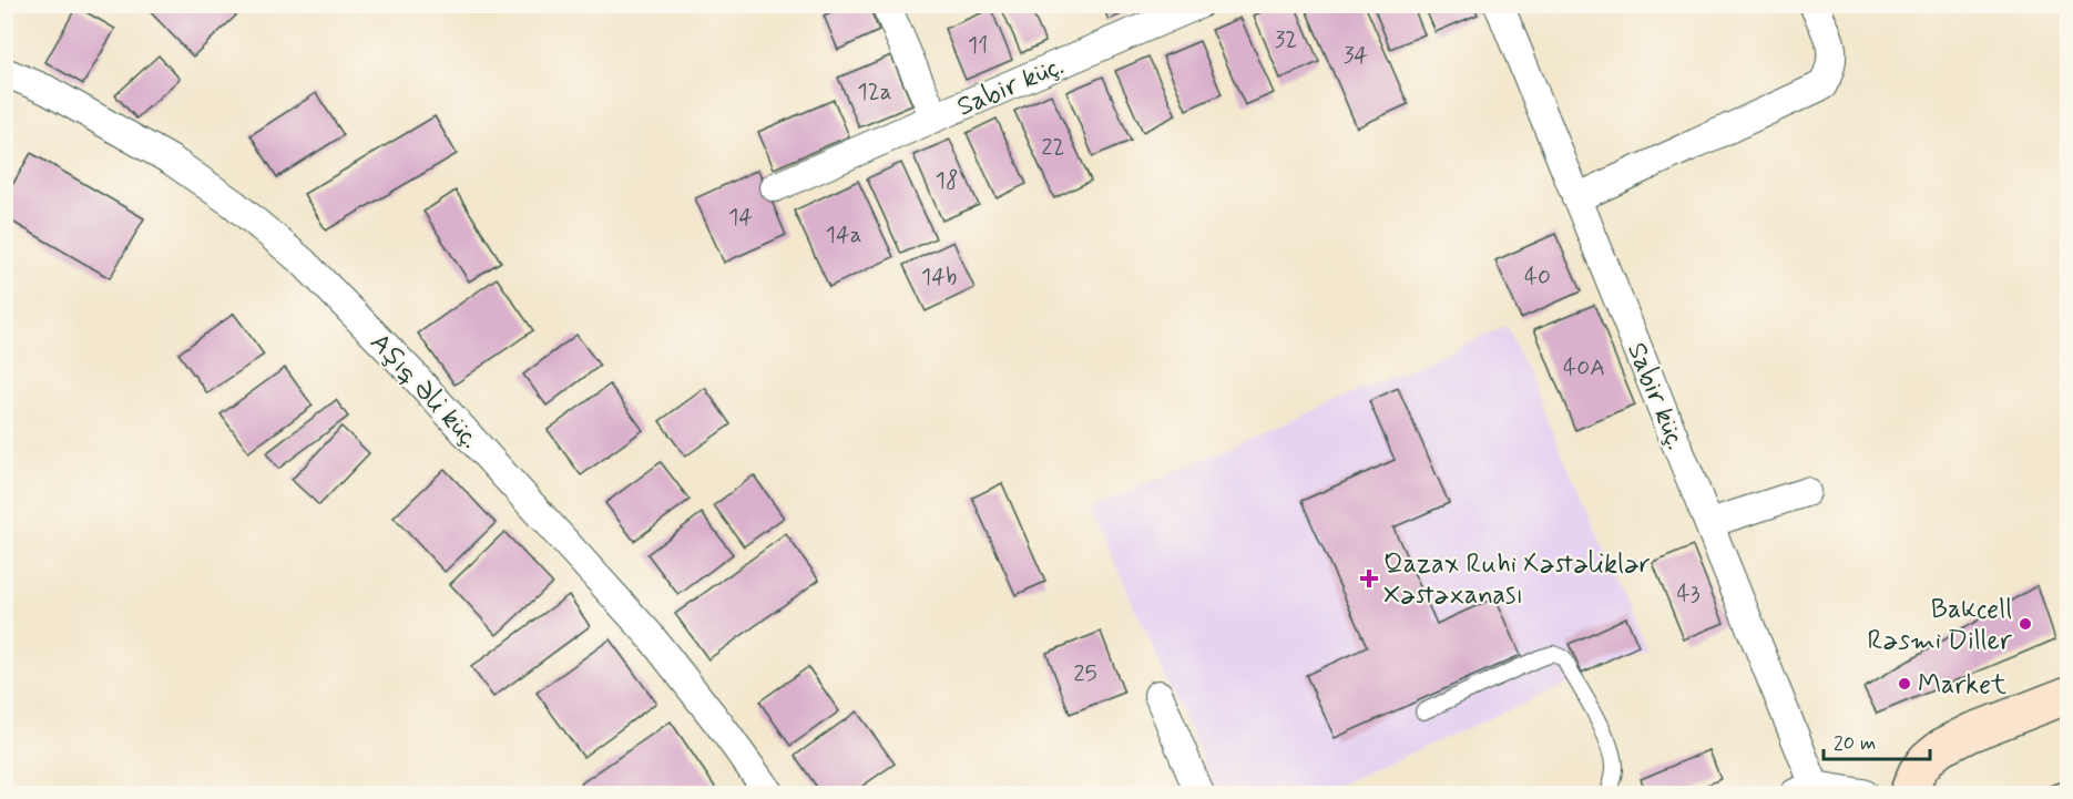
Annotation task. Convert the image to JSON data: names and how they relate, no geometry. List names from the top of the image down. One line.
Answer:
{"streets":{"street":["Sabir küç.","Aşıq Əli küç."]},"places":{"health":["Qazax Ruhi Xəstəliklər Xəstəxanası"],"other":["Bakcell Rəsmi Diller","Market"]},"house_numbers":["32","11","34","12a","22","18","14","14a","14b","40","40A","43","25"],"scale_bar":"20 m"}
